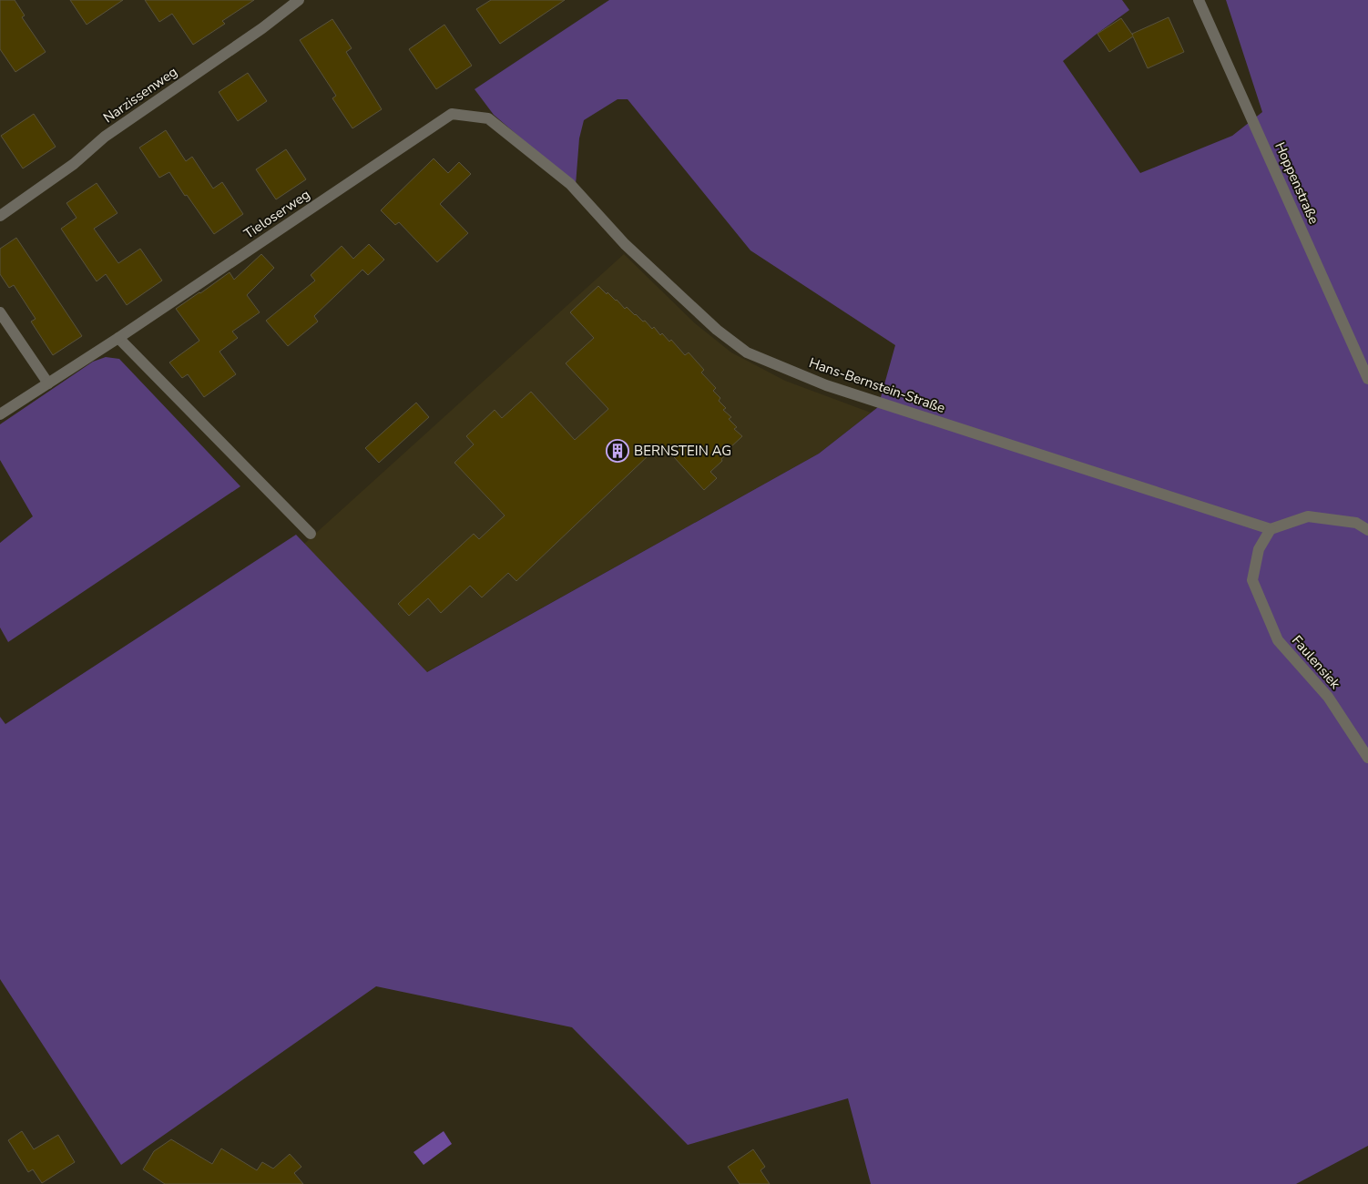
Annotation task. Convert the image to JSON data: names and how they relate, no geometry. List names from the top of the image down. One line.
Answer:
{"streets":{"street":["Narzissenweg","Hoppenstraße","Tieloserweg","Hans-Bernstein-Straße","Faulensiek"]},"crossings":[["Tieloserweg","Hans-Bernstein-Straße"],["Hans-Bernstein-Straße","Faulensiek"]],"places":{"building":["BERNSTEIN AG"]}}
